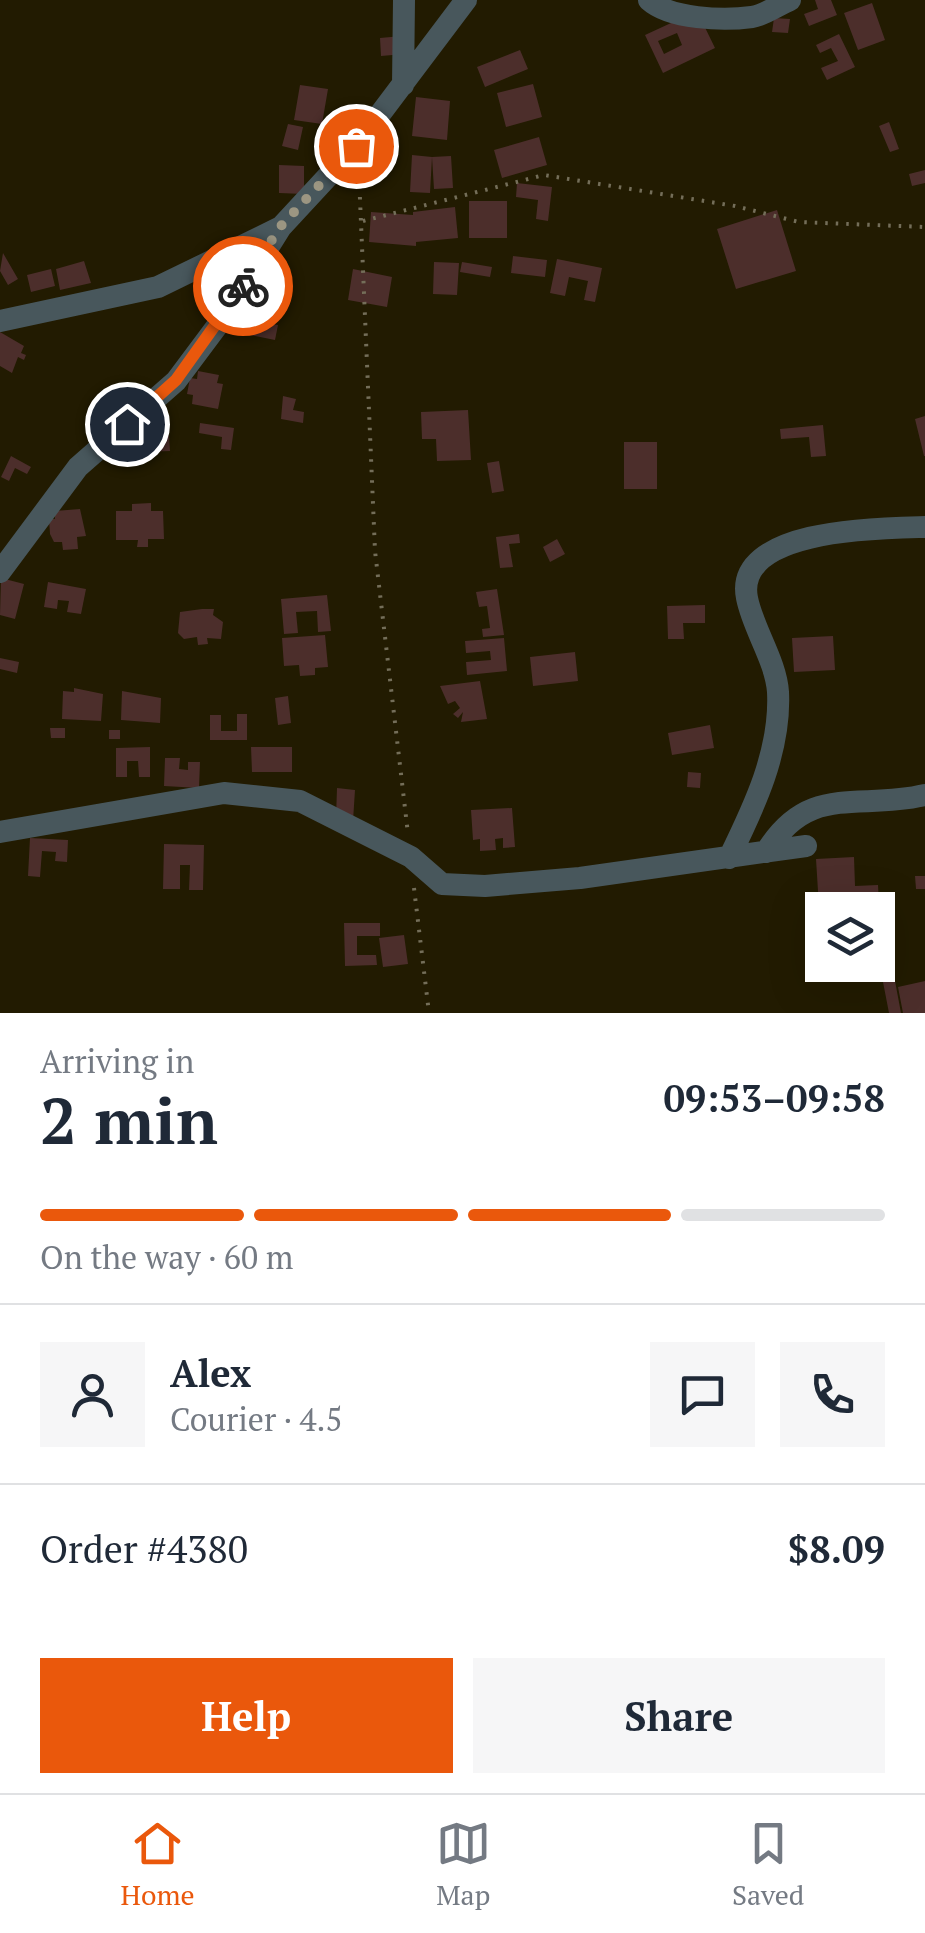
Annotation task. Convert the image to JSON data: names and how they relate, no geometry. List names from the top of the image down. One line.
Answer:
{"page":{"heading":["2 min","Arriving in","09:53–09:58"],"panel":["Alex","Courier · 4.5","Order #4380","$8.09"],"bar":"On the way · 60 m","buttons":["Help","Share"],"tabs":["Home","Map","Saved"]}}
